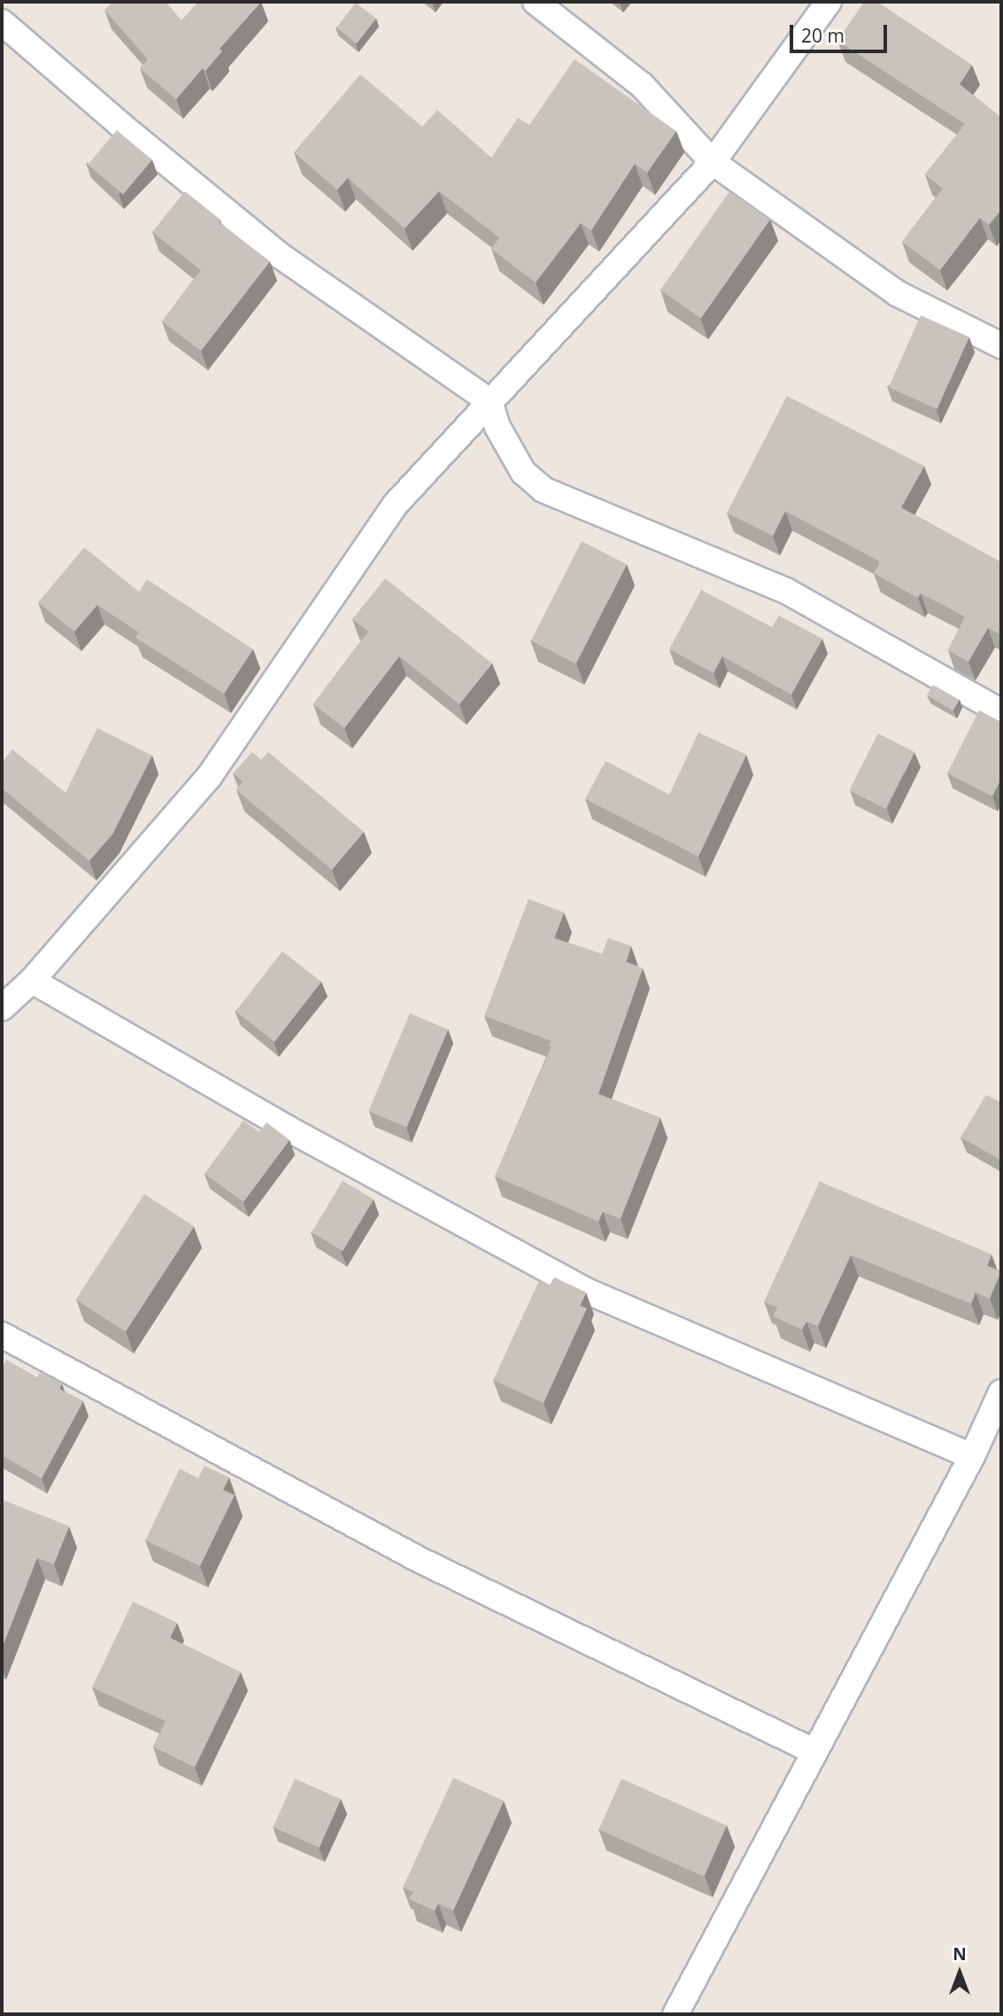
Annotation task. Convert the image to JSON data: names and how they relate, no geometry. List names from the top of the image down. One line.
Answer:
{"scale_bar":"20 m","north":"top"}
